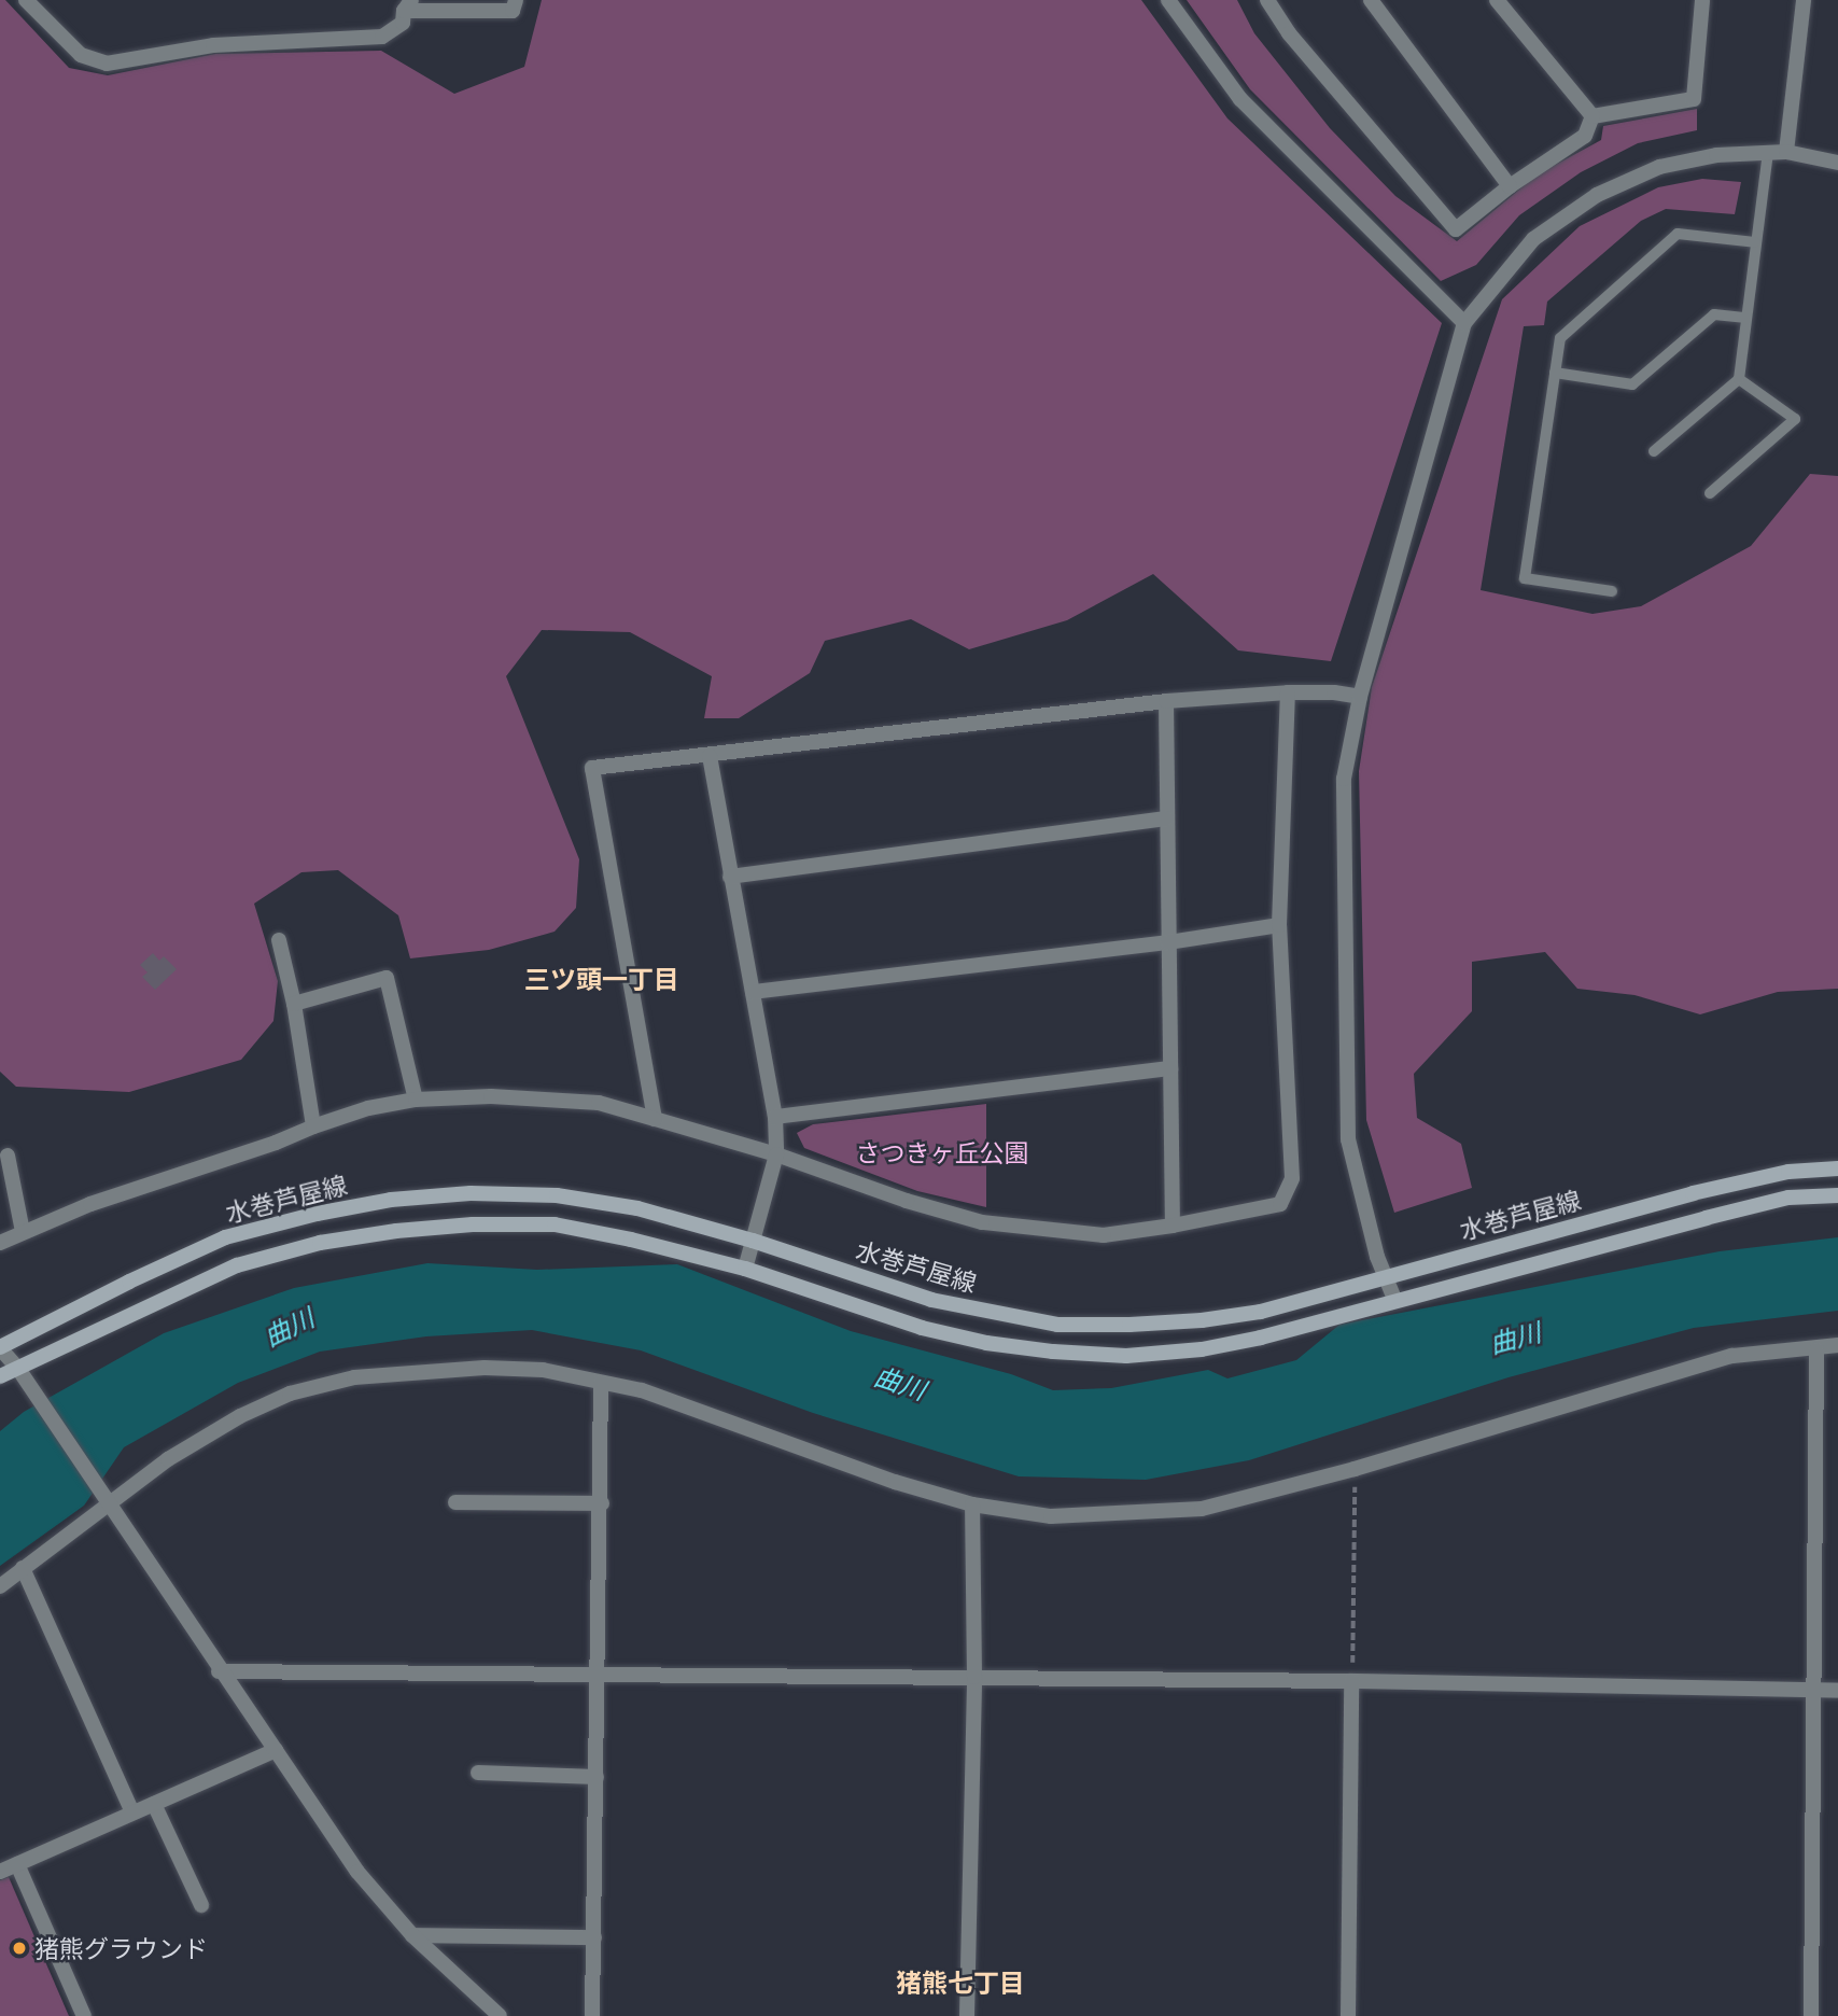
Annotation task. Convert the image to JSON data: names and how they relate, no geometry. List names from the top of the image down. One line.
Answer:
{"streets":{"main road":["水巻芦屋線"]},"districts":["三ツ頭一丁目","猪熊七丁目"],"water":["曲川"],"parks":["さつきヶ丘公園"],"places":["猪熊グラウンド"]}
